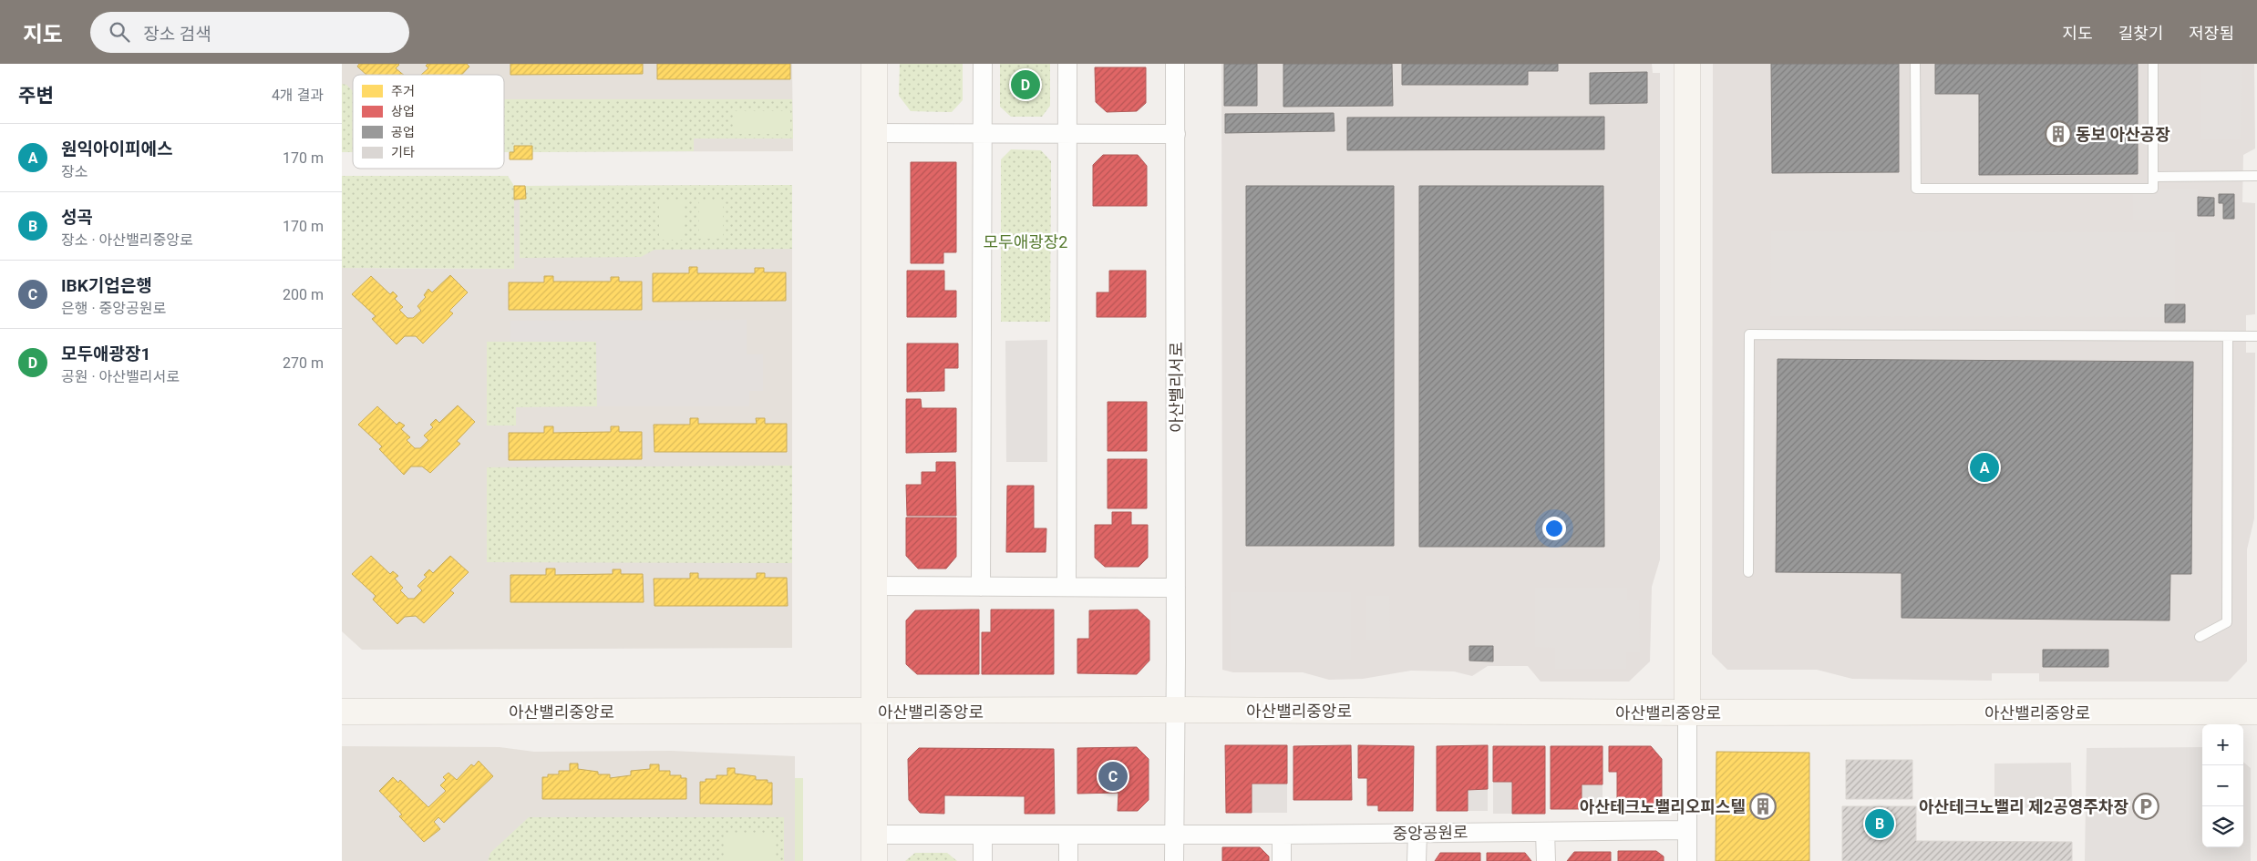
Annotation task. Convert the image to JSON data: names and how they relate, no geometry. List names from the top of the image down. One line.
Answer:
{"streets":{"street":["아산밸리서로","아산밸리중앙로","중앙공원로"]},"crossings":[["아산밸리서로","아산밸리중앙로"]],"parks":["모두애광장2"],"places":{"building":["동보 아산공장","아산테크노밸리오피스텔"],"parking":["아산테크노밸리 제2공영주차장"]},"legend":["주거","상업","공업","기타"],"page":{"header":"지도","search":"장소 검색","nav":["지도","길찾기","저장됨"],"heading":["주변","4개 결과"],"pins":["D","A","C","B"],"list":[{"mark":"A","name":"원익아이피에스","note":"장소","value":"170 m"},{"mark":"B","name":"성곡","note":"장소 · 아산밸리중앙로","value":"170 m"},{"mark":"C","name":"IBK기업은행","note":"은행 · 중앙공원로","value":"200 m"},{"mark":"D","name":"모두애광장1","note":"공원 · 아산밸리서로","value":"270 m"}],"map_buttons":["+","−"]}}
